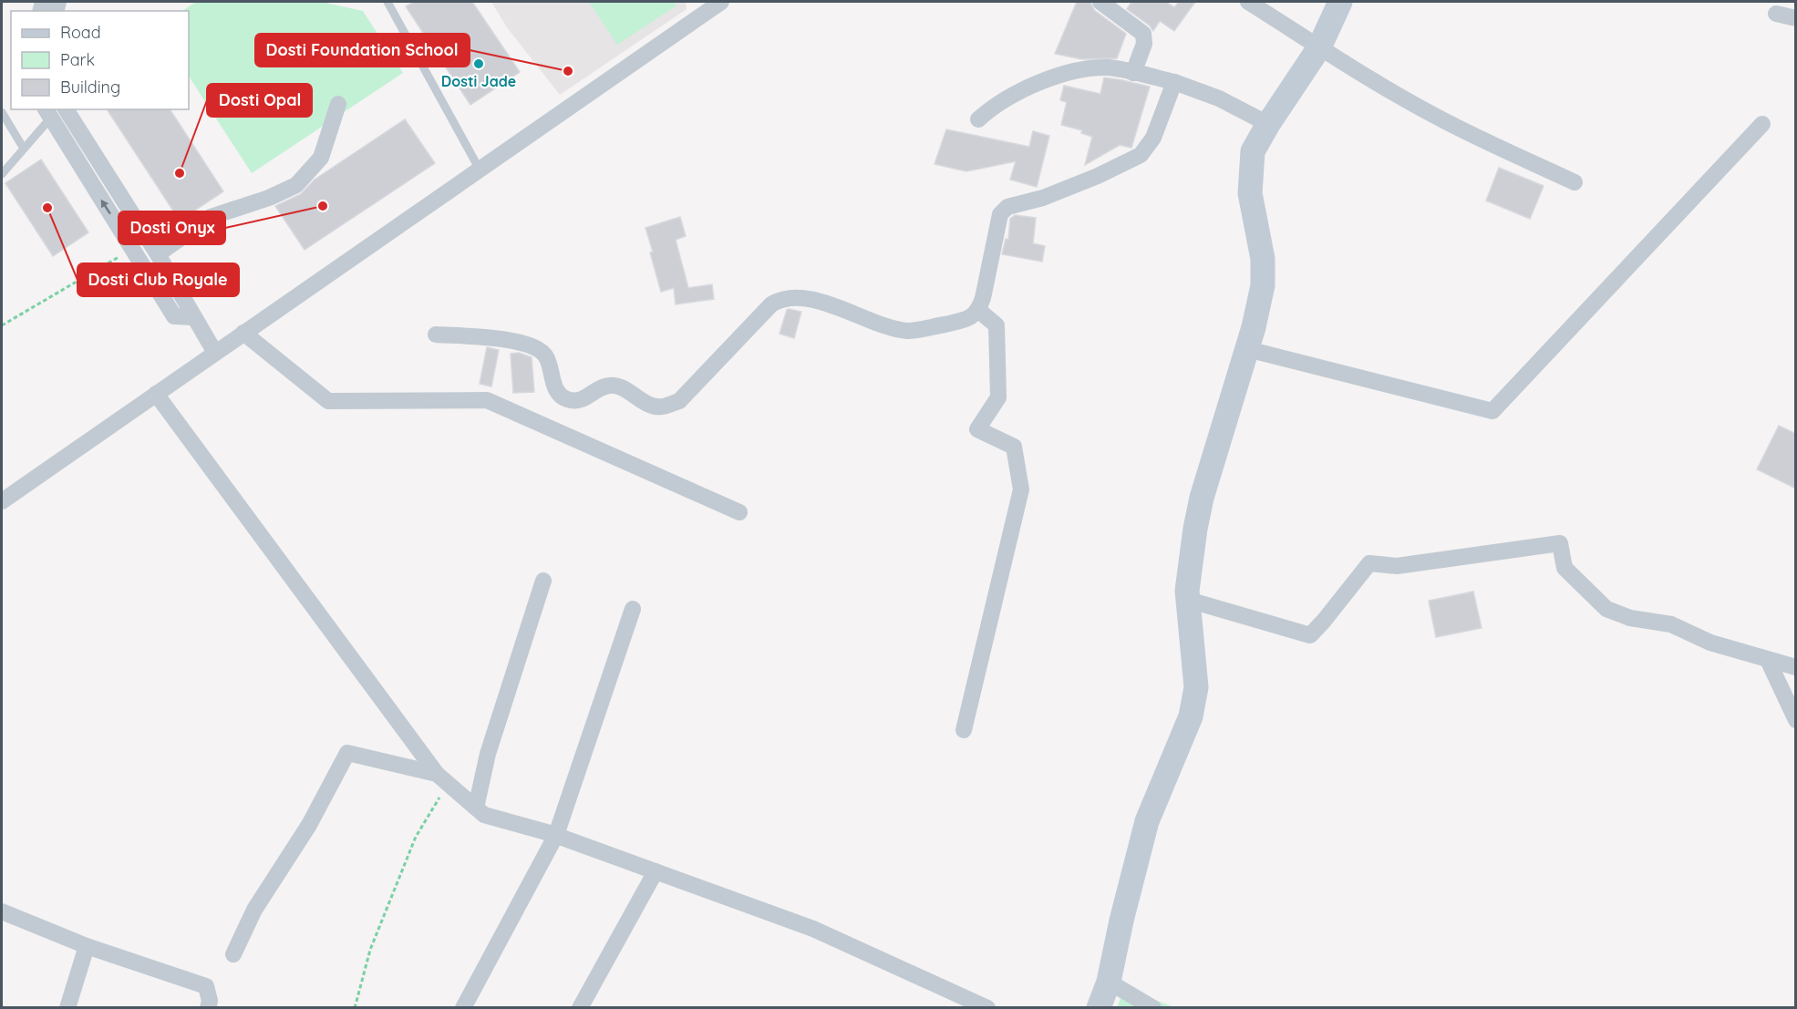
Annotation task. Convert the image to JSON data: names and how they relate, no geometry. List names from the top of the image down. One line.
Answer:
{"places":["Dosti Jade","Dosti Foundation School","Dosti Opal","Dosti Onyx","Dosti Club Royale"],"legend":["Road","Park","Building"]}
